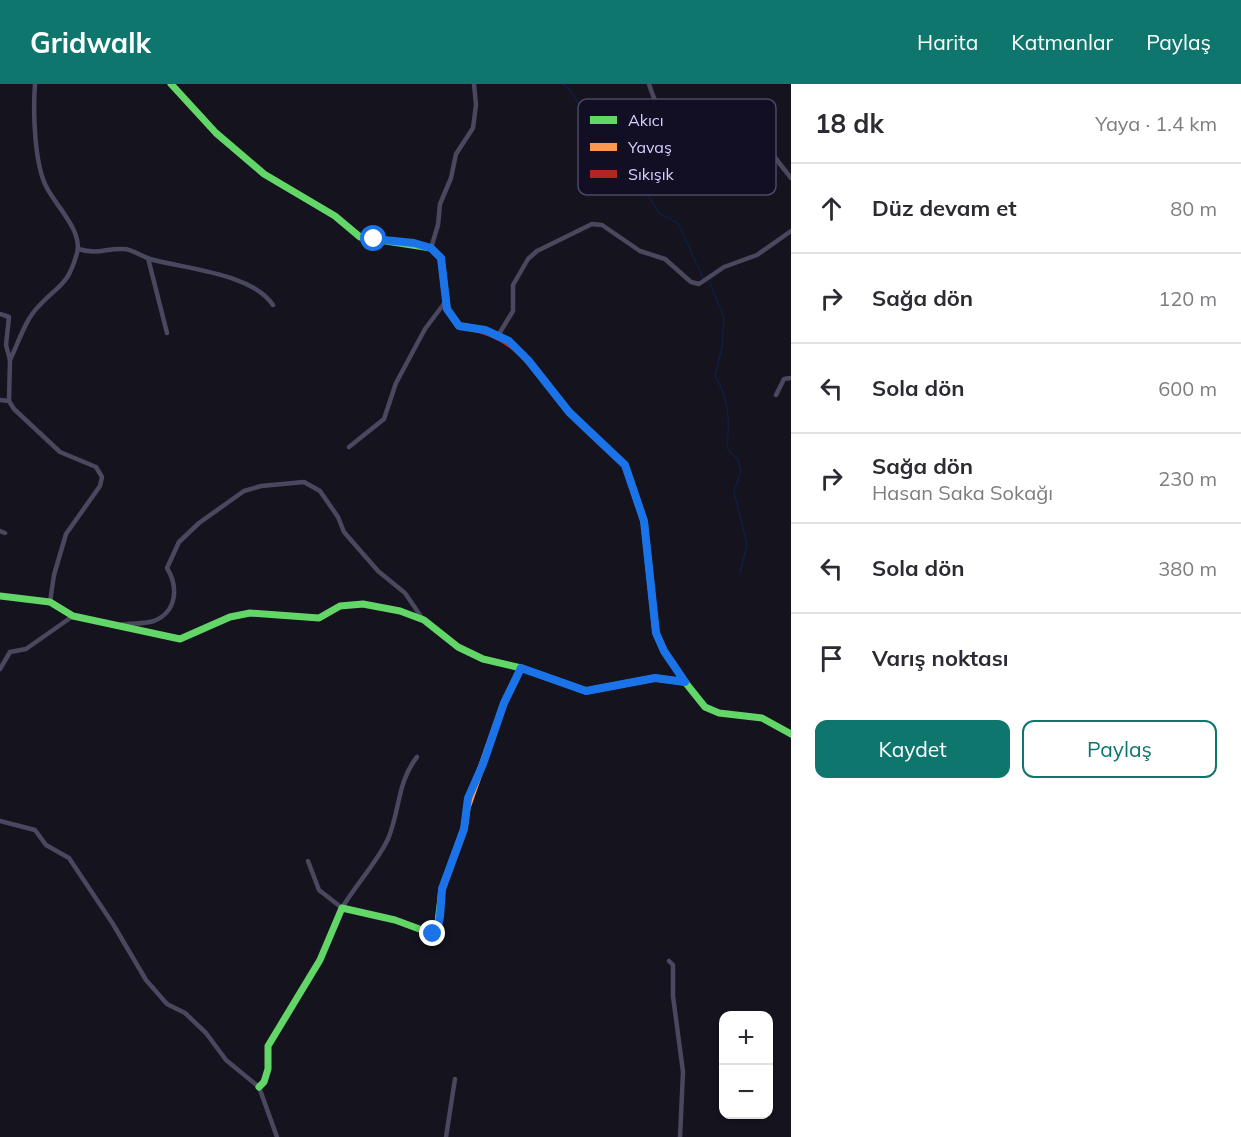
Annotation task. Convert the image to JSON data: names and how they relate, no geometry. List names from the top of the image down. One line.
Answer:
{"legend":["Akıcı","Yavaş","Sıkışık"],"page":{"header":"Gridwalk","nav":["Harita","Katmanlar","Paylaş"],"heading":["18 dk","Yaya · 1.4 km"],"list":[["Düz devam et","80 m"],["Sağa dön","120 m"],["Sola dön","600 m"],["Sağa dön","Hasan Saka Sokağı","230 m"],["Sola dön","380 m"],"Varış noktası"],"buttons":["Kaydet","Paylaş"],"map_buttons":["+","−"]}}
